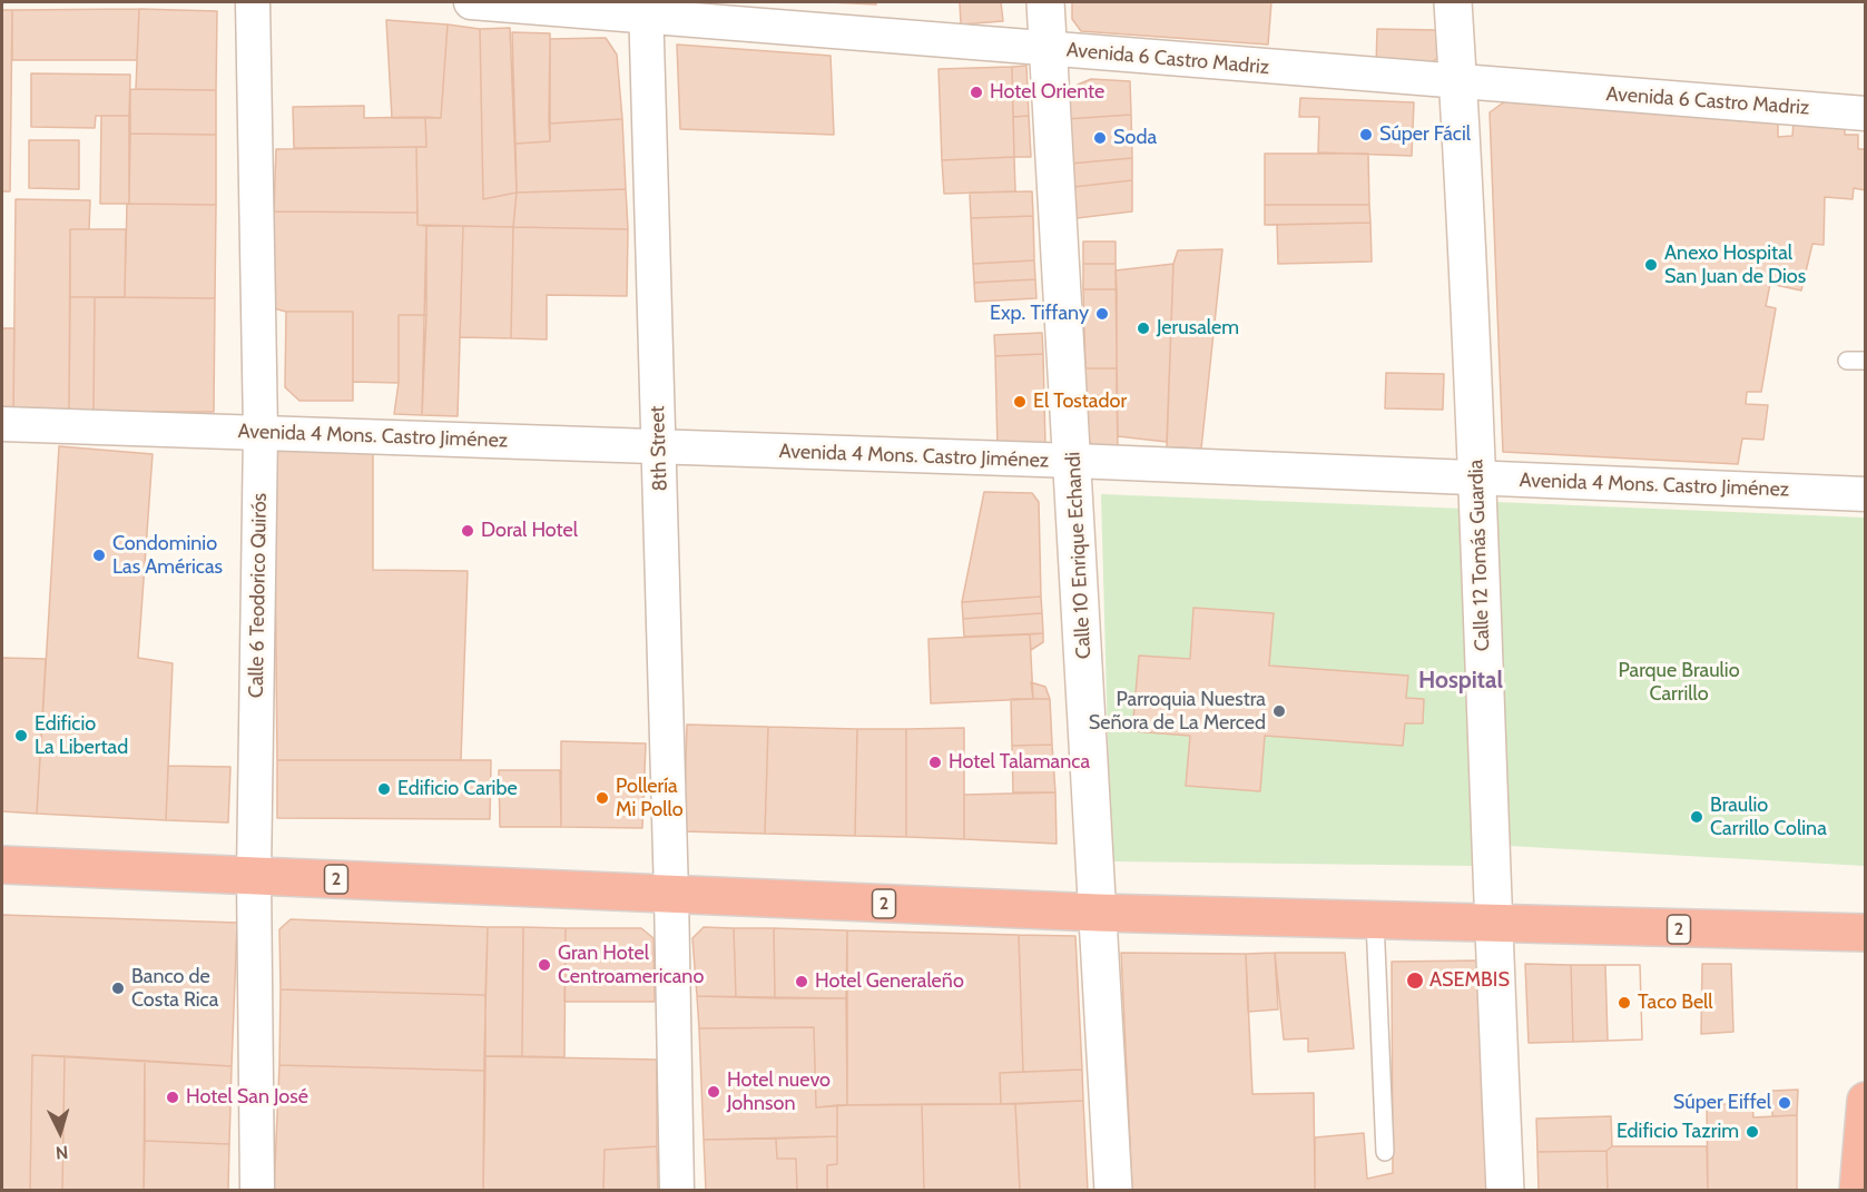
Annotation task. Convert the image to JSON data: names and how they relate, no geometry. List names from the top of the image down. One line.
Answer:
{"streets":{"highway":["2"],"street":["Avenida 6 Castro Madriz","Avenida 4 Mons. Castro Jiménez","8th Street","Calle 10 Enrique Echandi","Calle 12 Tomás Guardia","Calle 6 Teodorico Quirós"]},"crossings":[["Avenida 6 Castro Madriz","8th Street"],["Avenida 6 Castro Madriz","Calle 10 Enrique Echandi"],["Avenida 6 Castro Madriz","Calle 12 Tomás Guardia"],["Avenida 4 Mons. Castro Jiménez","8th Street"],["Avenida 4 Mons. Castro Jiménez","Calle 10 Enrique Echandi"],["Avenida 4 Mons. Castro Jiménez","Calle 12 Tomás Guardia"],["Avenida 4 Mons. Castro Jiménez","Calle 6 Teodorico Quirós"],["8th Street","2"],["Calle 10 Enrique Echandi","2"],["Calle 12 Tomás Guardia","2"],["Calle 6 Teodorico Quirós","2"]],"districts":["Hospital"],"parks":["Parque Braulio Carrillo"],"places":["Hotel Oriente","Súper Fácil","Soda","Anexo Hospital San Juan de Dios","Exp. Tiffany","Jerusalem","El Tostador","Doral Hotel","Condominio Las Américas","Parroquia Nuestra Señora de La Merced","Edificio La Libertad","Hotel Talamanca","Edificio Caribe","Pollería Mi Pollo","Braulio Carrillo Colina","Gran Hotel Centroamericano","ASEMBIS","Hotel Generaleño","Banco de Costa Rica","Taco Bell","Hotel nuevo Johnson","Hotel San José","Súper Eiffel","Edificio Tazrim"],"north":"bottom"}
